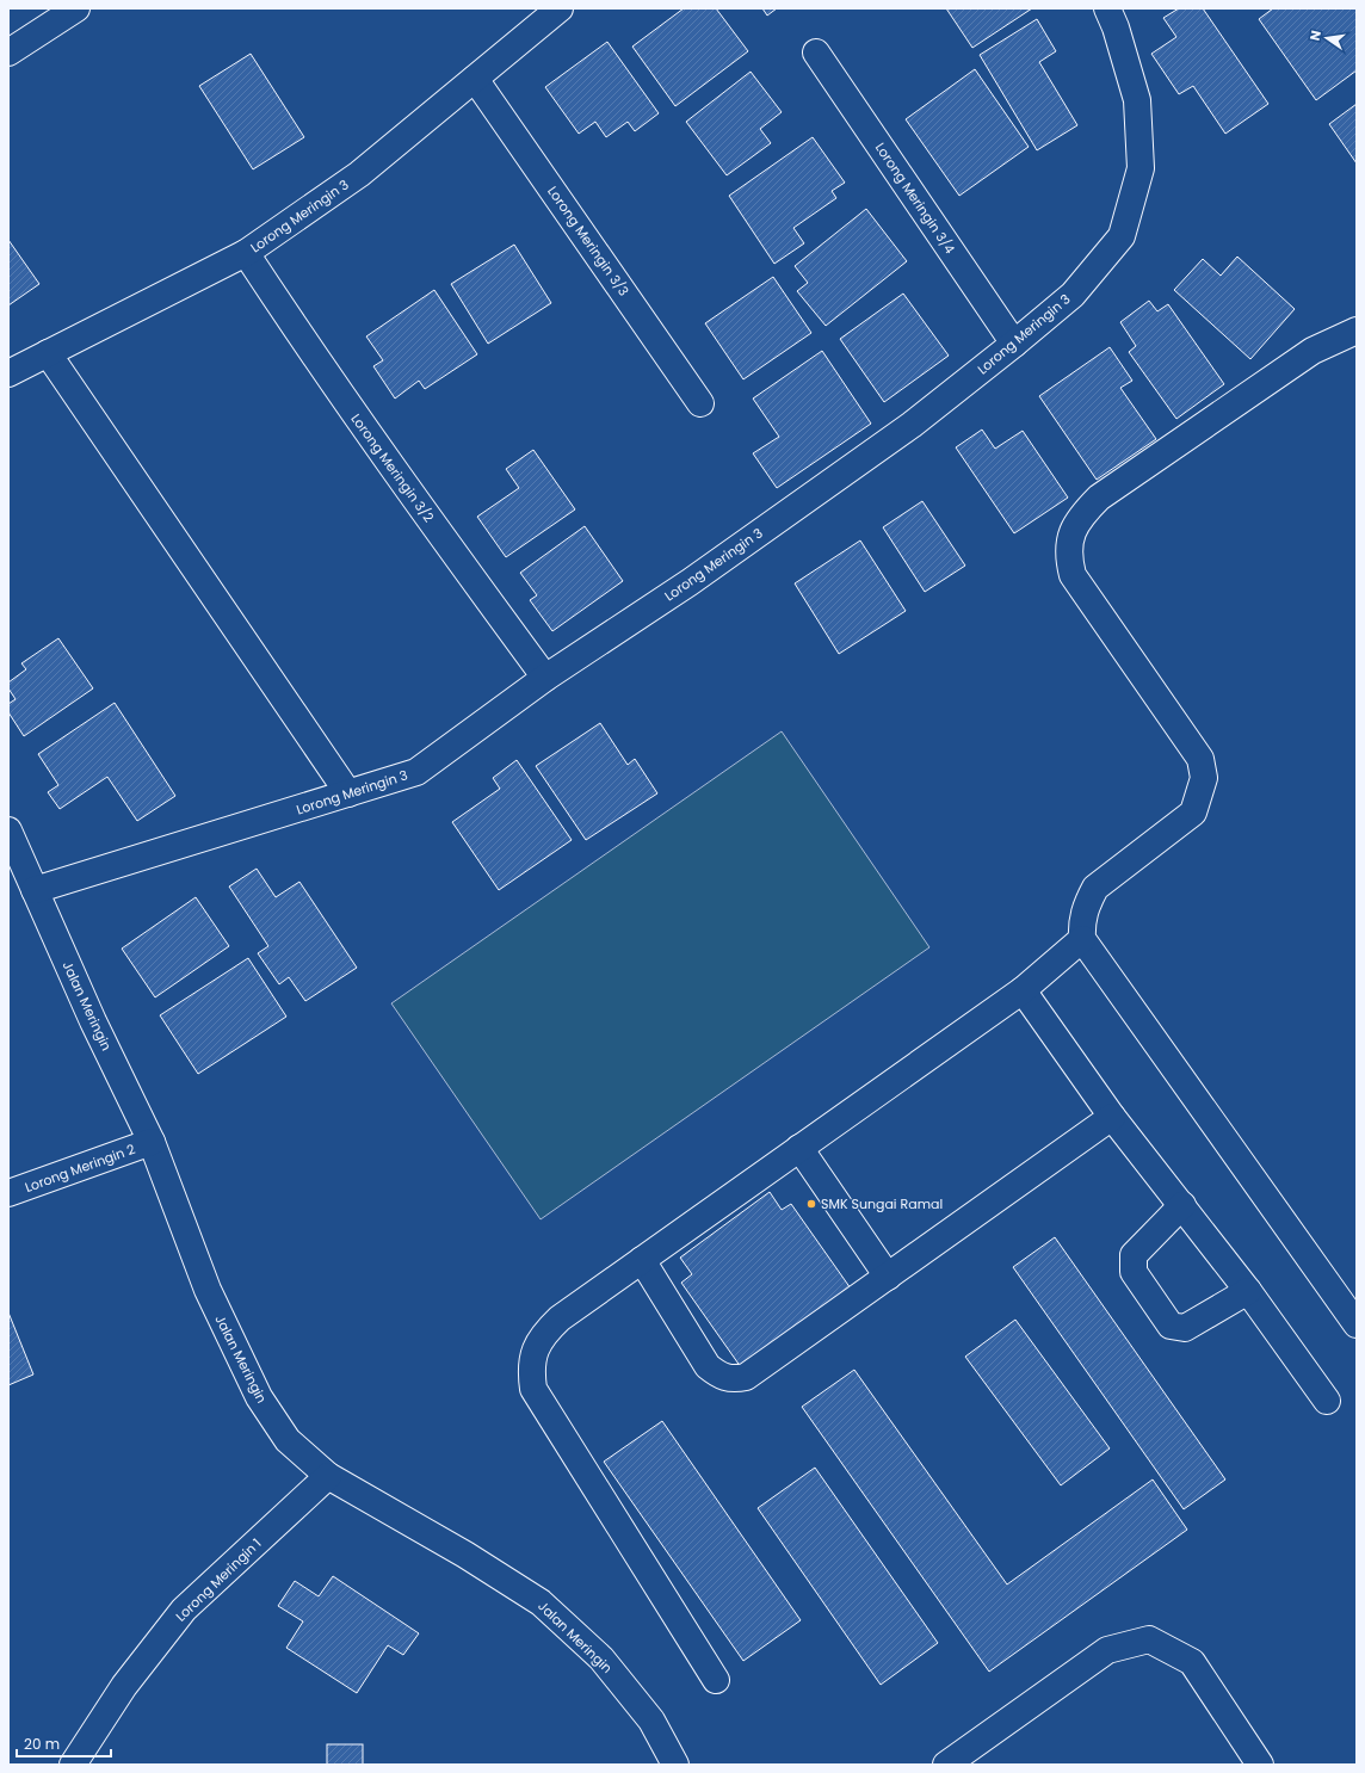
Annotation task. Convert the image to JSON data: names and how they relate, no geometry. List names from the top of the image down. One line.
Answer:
{"streets":{"street":["Lorong Meringin 3/4","Lorong Meringin 3","Lorong Meringin 3/3","Lorong Meringin 3/2","Jalan Meringin","Lorong Meringin 2","Lorong Meringin 1"]},"crossings":[["Lorong Meringin 3/4","Lorong Meringin 3"],["Lorong Meringin 3","Lorong Meringin 3/3"],["Lorong Meringin 3","Lorong Meringin 3/2"],["Lorong Meringin 3","Jalan Meringin"],["Jalan Meringin","Lorong Meringin 2"],["Jalan Meringin","Lorong Meringin 1"]],"places":["SMK Sungai Ramal"],"scale_bar":"20 m","north":"left"}
